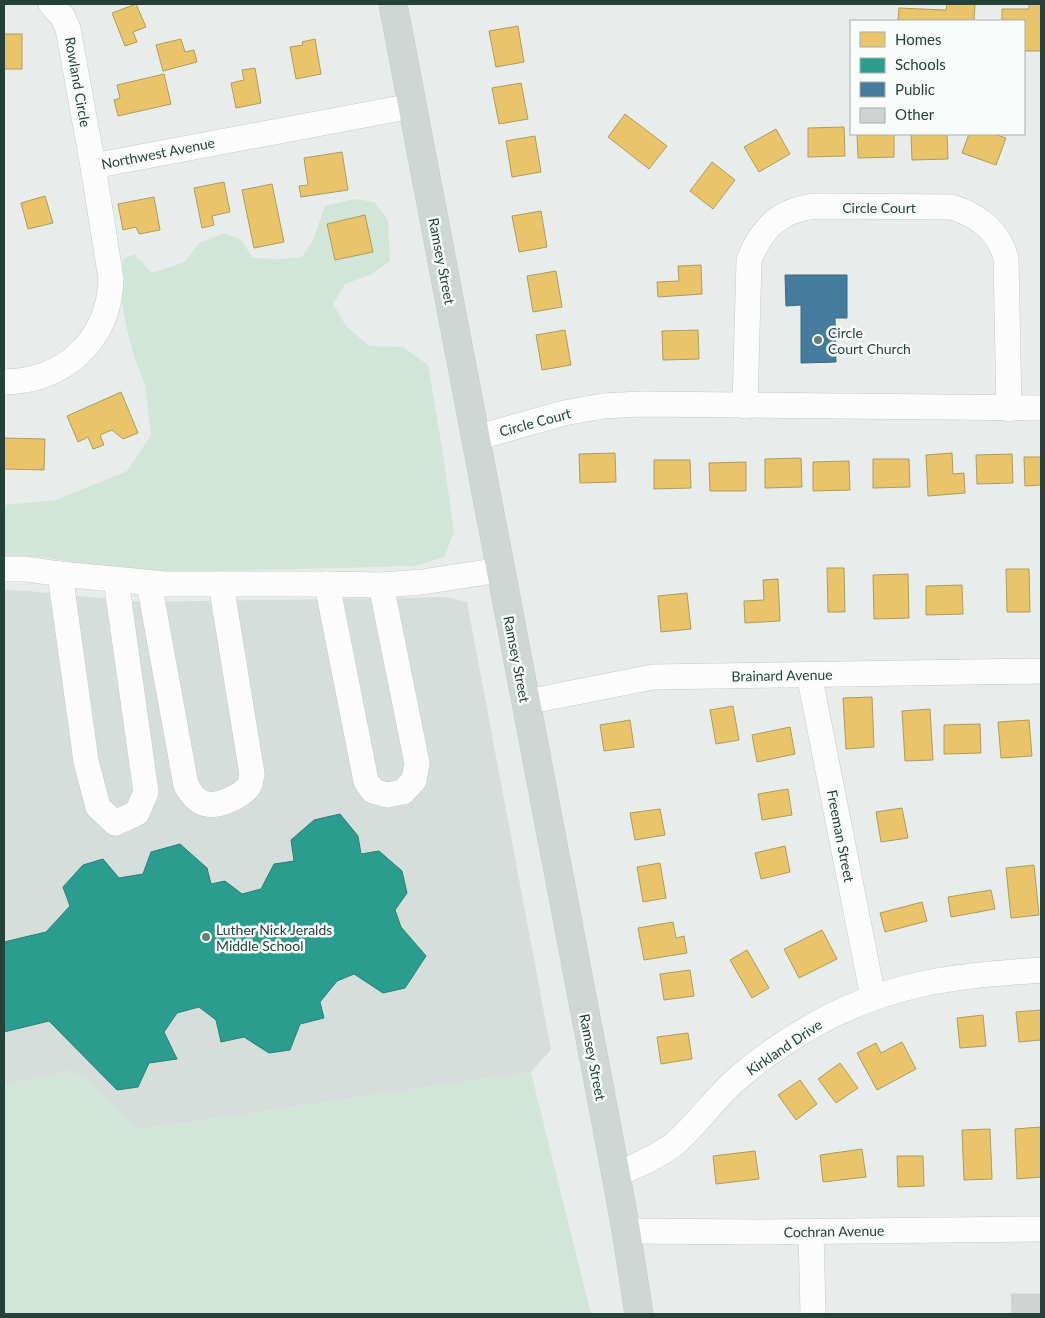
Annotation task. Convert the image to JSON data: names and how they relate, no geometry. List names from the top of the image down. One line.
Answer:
{"streets":{"main road":["Ramsey Street"],"street":["Rowland Circle","Northwest Avenue","Circle Court","Brainard Avenue","Freeman Street","Kirkland Drive","Cochran Avenue"]},"crossings":[["Rowland Circle","Northwest Avenue"],["Northwest Avenue","Ramsey Street"],["Circle Court","Ramsey Street"],["Ramsey Street","Brainard Avenue"],["Ramsey Street","Kirkland Drive"],["Ramsey Street","Cochran Avenue"],["Brainard Avenue","Freeman Street"],["Freeman Street","Kirkland Drive"]],"places":["Circle Court Church","Luther Nick Jeralds Middle School"],"legend":["Homes","Schools","Public","Other"]}
